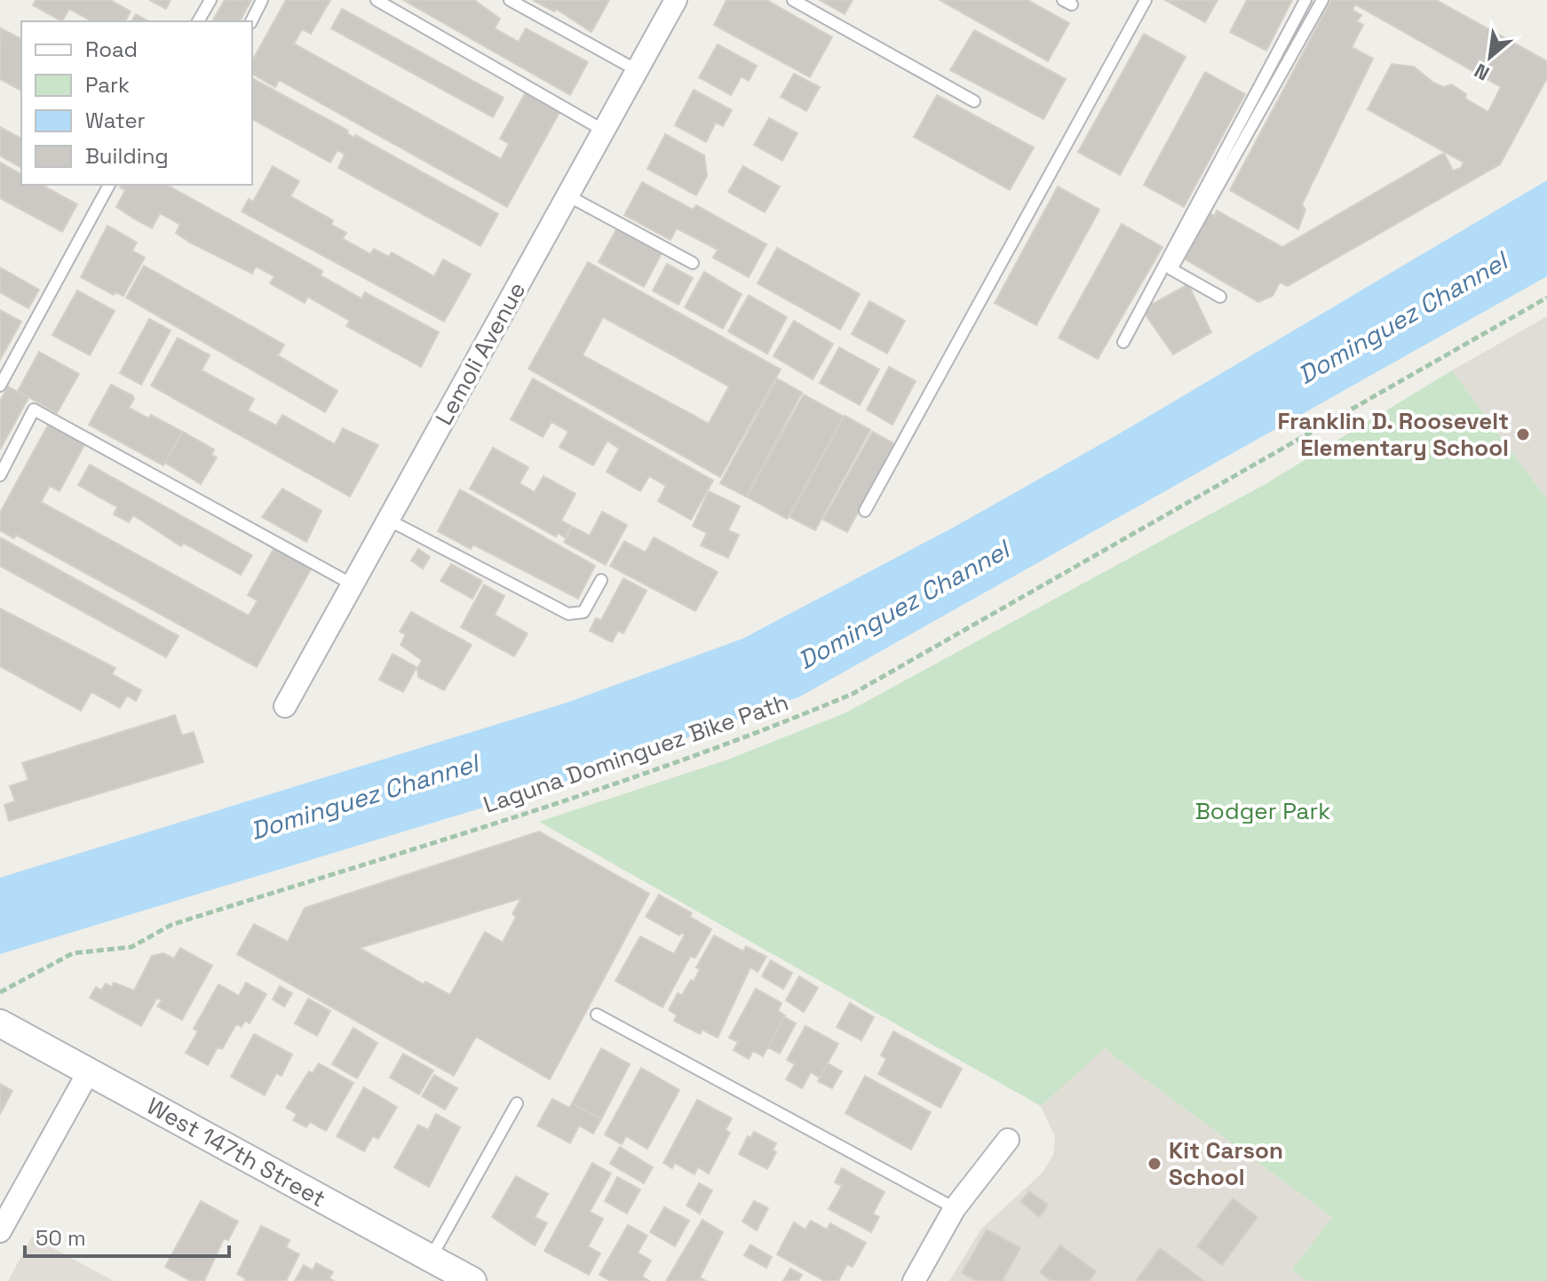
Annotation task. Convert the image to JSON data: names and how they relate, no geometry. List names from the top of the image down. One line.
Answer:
{"streets":{"street":["Lemoli Avenue","West 147th Street"],"path":["Laguna Dominguez Bike Path"]},"water":["Dominguez Channel"],"parks":["Bodger Park"],"places":["Franklin D. Roosevelt Elementary School","Kit Carson School"],"legend":["Road","Park","Water","Building"],"scale_bar":"50 m","north":"bottom left"}
